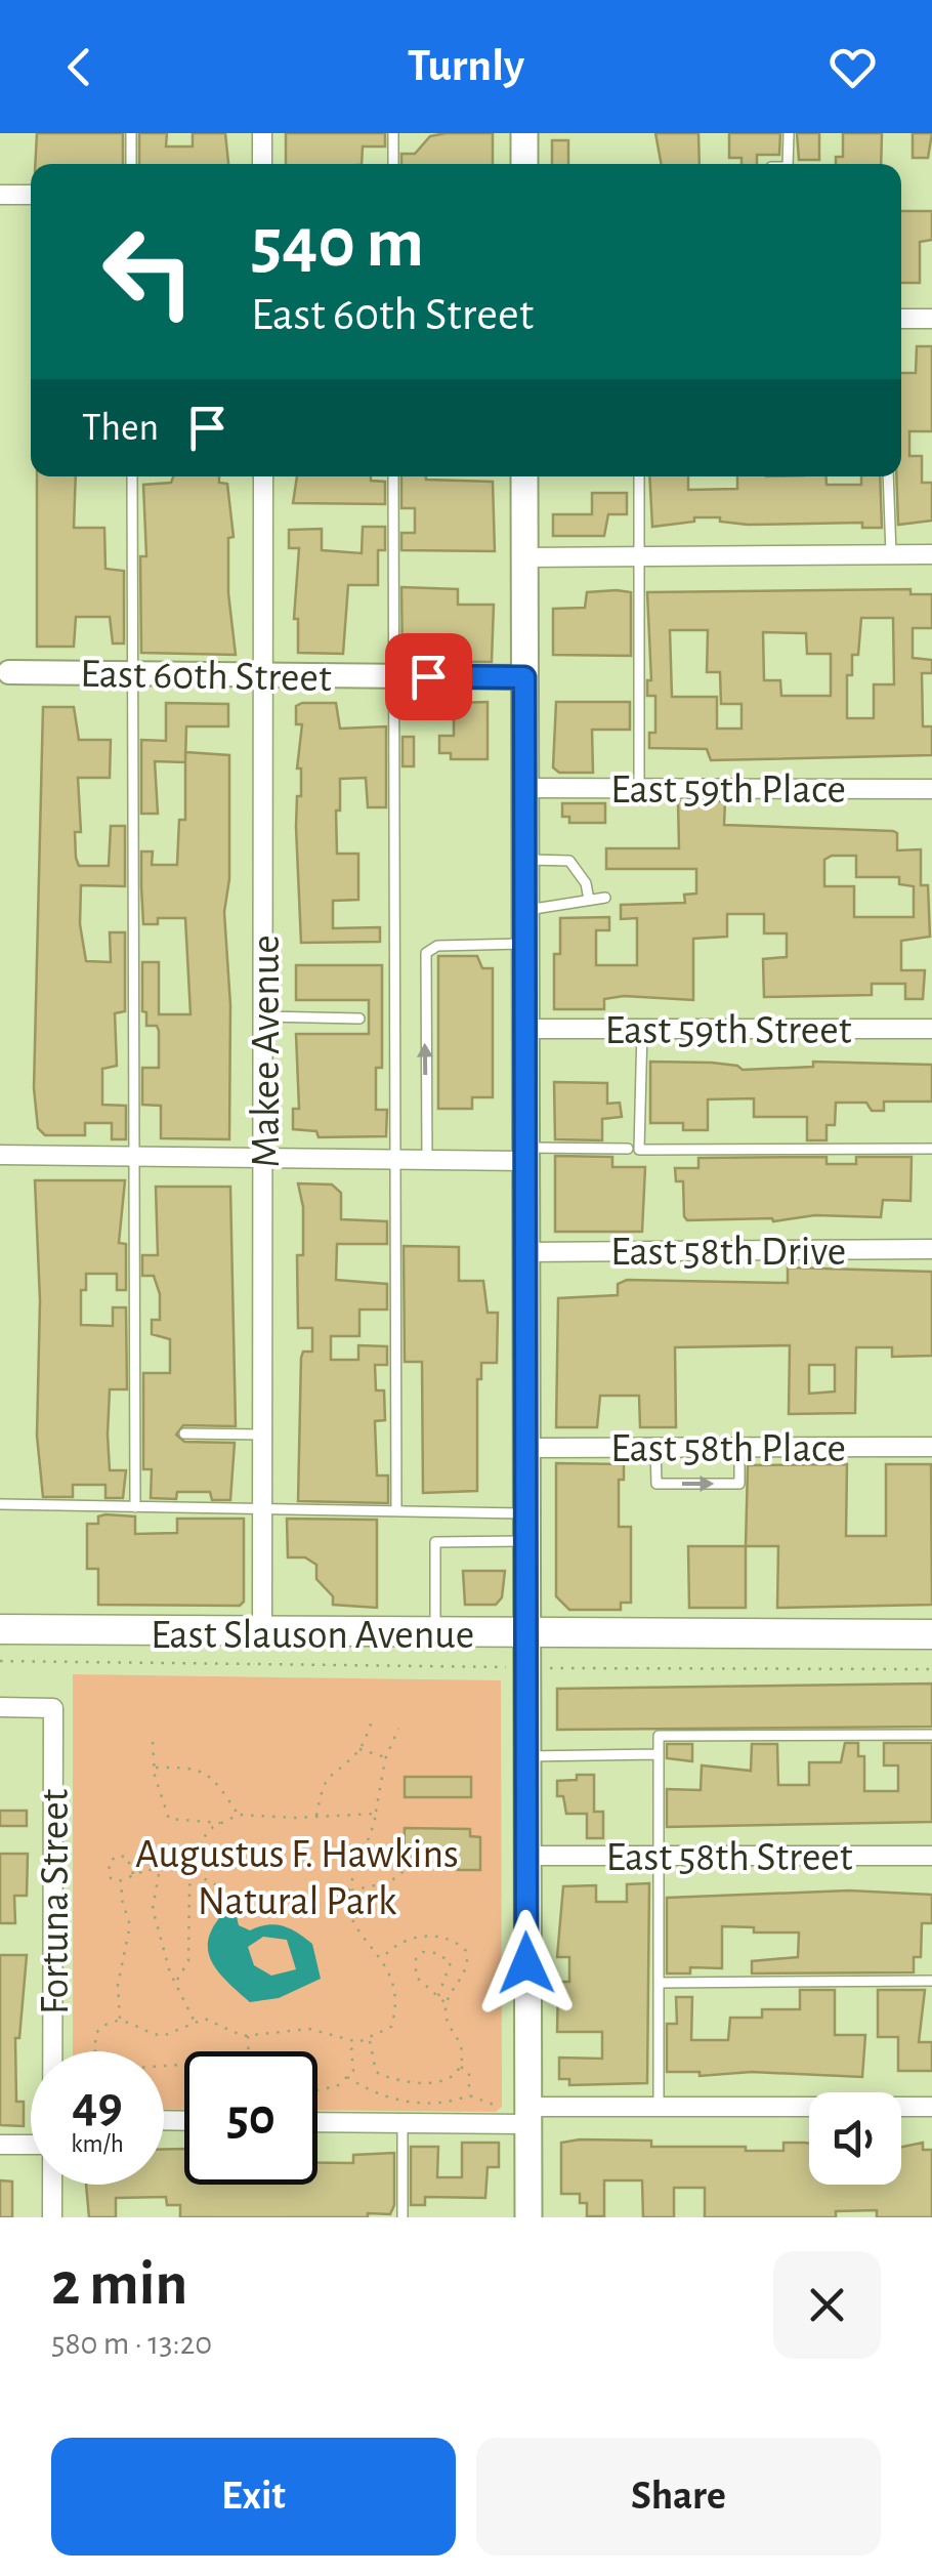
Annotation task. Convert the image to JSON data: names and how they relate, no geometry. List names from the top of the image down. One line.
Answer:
{"streets":{"main road":["East Slauson Avenue"],"street":["East 60th Street","East 59th Place","East 59th Street","Makee Avenue","East 58th Drive","East 58th Place","East 58th Street","Fortuna Street"]},"crossings":[["East 60th Street","Makee Avenue"],["Makee Avenue","East Slauson Avenue"]],"parks":["Augustus F. Hawkins Natural Park"],"page":{"header":"Turnly","turn":["540 m","East 60th Street"],"then":"Then","speed":"49 km/h","limit":"50","heading":["2 min","580 m · 13:20"],"buttons":["Exit","Share"]}}
